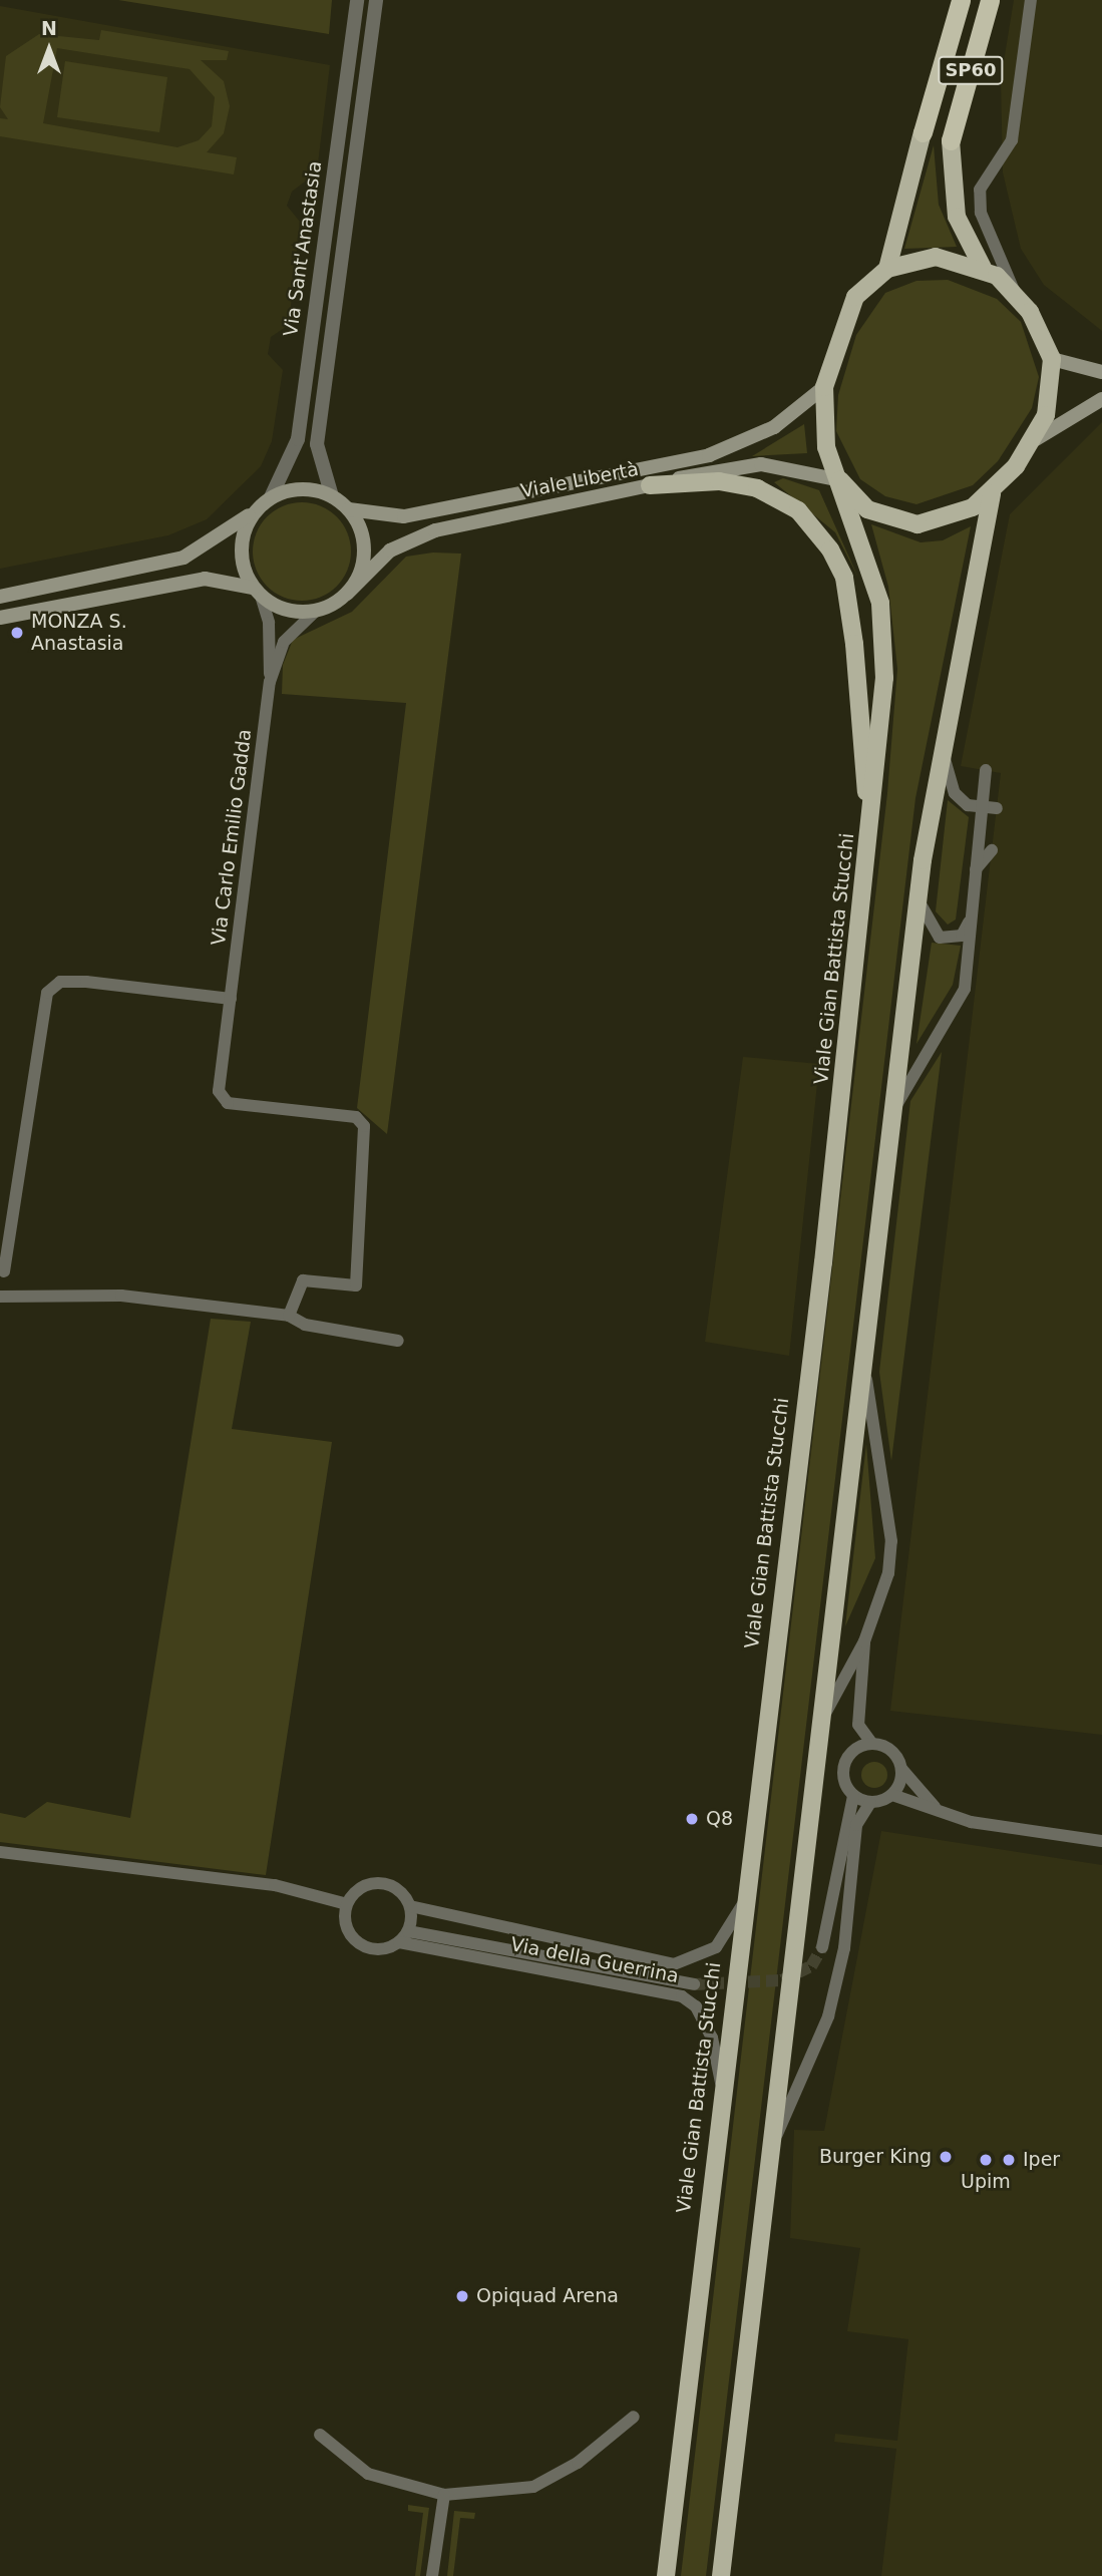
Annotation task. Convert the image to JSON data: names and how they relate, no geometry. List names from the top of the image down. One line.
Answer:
{"streets":{"highway":["SP60","Viale Gian Battista Stucchi"],"main road":["Viale Libertà"],"street":["Via Sant'Anastasia","Via Carlo Emilio Gadda","Via della Guerrina"]},"crossings":[["SP60","Viale Libertà"],["SP60","Viale Gian Battista Stucchi"],["Via Sant'Anastasia","Viale Libertà"],["Via Sant'Anastasia","Via Carlo Emilio Gadda"],["Viale Libertà","Via Carlo Emilio Gadda"],["Viale Libertà","Viale Gian Battista Stucchi"],["Viale Gian Battista Stucchi","Via della Guerrina"]],"places":["MONZA S. Anastasia","Q8","Burger King","Upim","Iper","Opiquad Arena"],"north":"top"}
